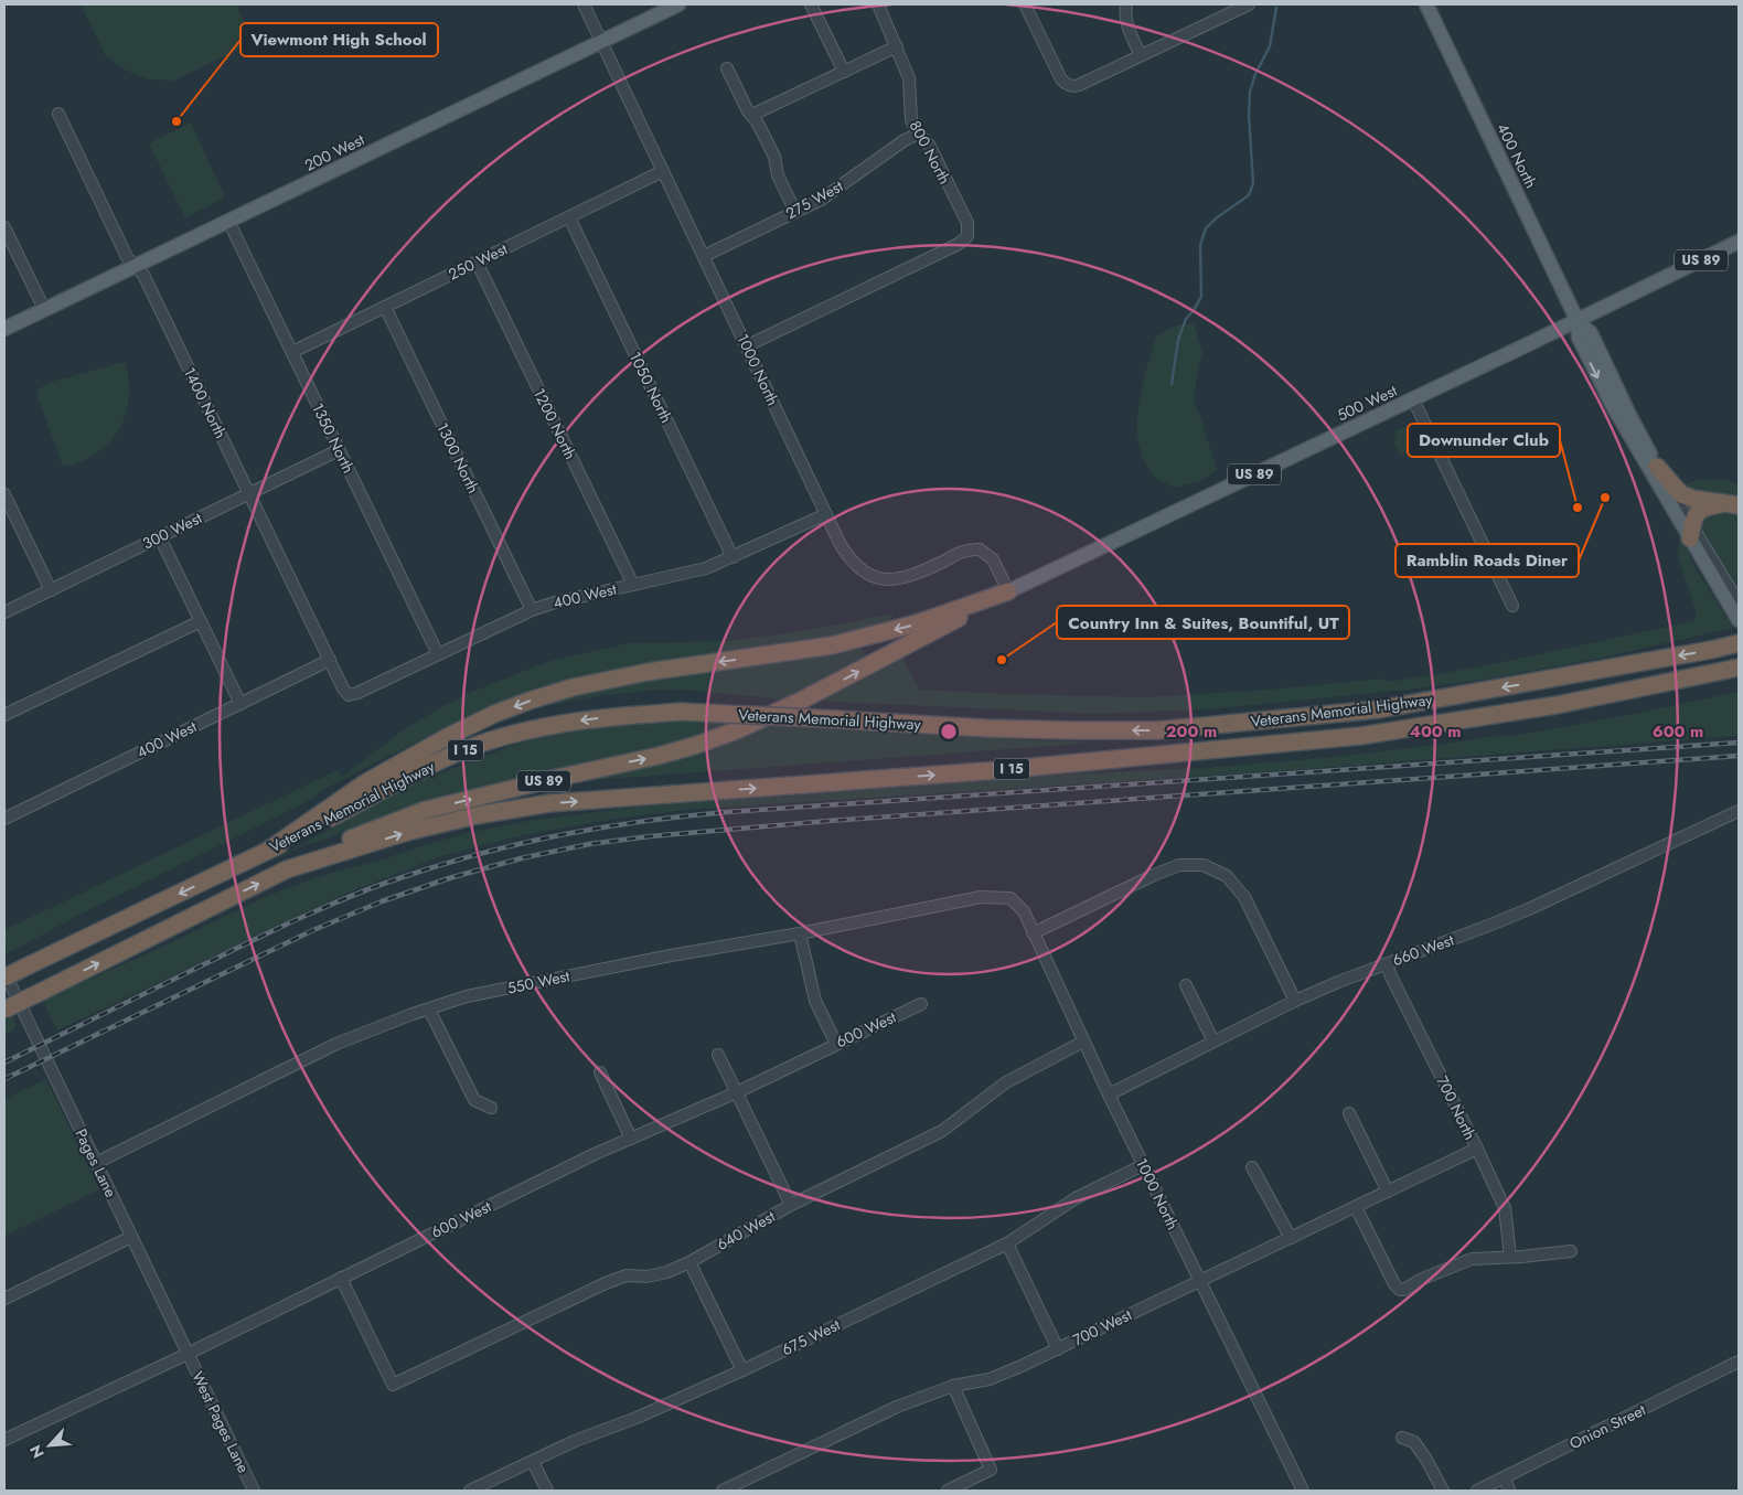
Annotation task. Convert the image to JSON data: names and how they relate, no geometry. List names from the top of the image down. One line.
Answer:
{"streets":{"highway":["US 89","Veterans Memorial Highway","I 15"],"main road":["200 West","400 North","500 West"],"street":["800 North","275 West","250 West","1000 North","1050 North","1400 North","1200 North","1350 North","1300 North","300 West","400 West","660 West","550 West","600 West","700 North","Pages Lane","640 West","700 West","675 West","West Pages Lane","Onion Street"]},"crossings":[["200 West","1000 North"],["200 West","1400 North"],["200 West","1350 North"],["800 North","275 West"],["800 North","1000 North"],["400 North","500 West"],["275 West","1000 North"],["US 89","1000 North"],["US 89","500 West"],["US 89","Veterans Memorial Highway"],["250 West","1000 North"],["250 West","1050 North"],["250 West","1200 North"],["250 West","1350 North"],["250 West","1300 North"],["1000 North","500 West"],["1000 North","400 West"],["1000 North","660 West"],["1000 North","550 West"],["1000 North","640 West"],["1000 North","700 West"],["1000 North","675 West"],["1050 North","400 West"],["1400 North","300 West"],["1400 North","400 West"],["1200 North","400 West"],["1350 North","300 West"],["1350 North","400 West"],["1300 North","400 West"],["660 West","700 North"],["550 West","Pages Lane"],["600 West","Pages Lane"],["600 West","640 West"],["600 West","West Pages Lane"],["700 North","700 West"],["Pages Lane","West Pages Lane"]],"places":["Viewmont High School","Ramblin Roads Diner","Downunder Club","Country Inn & Suites, Bountiful, UT"],"north":"bottom left","rings":["200 m","400 m","600 m"]}
